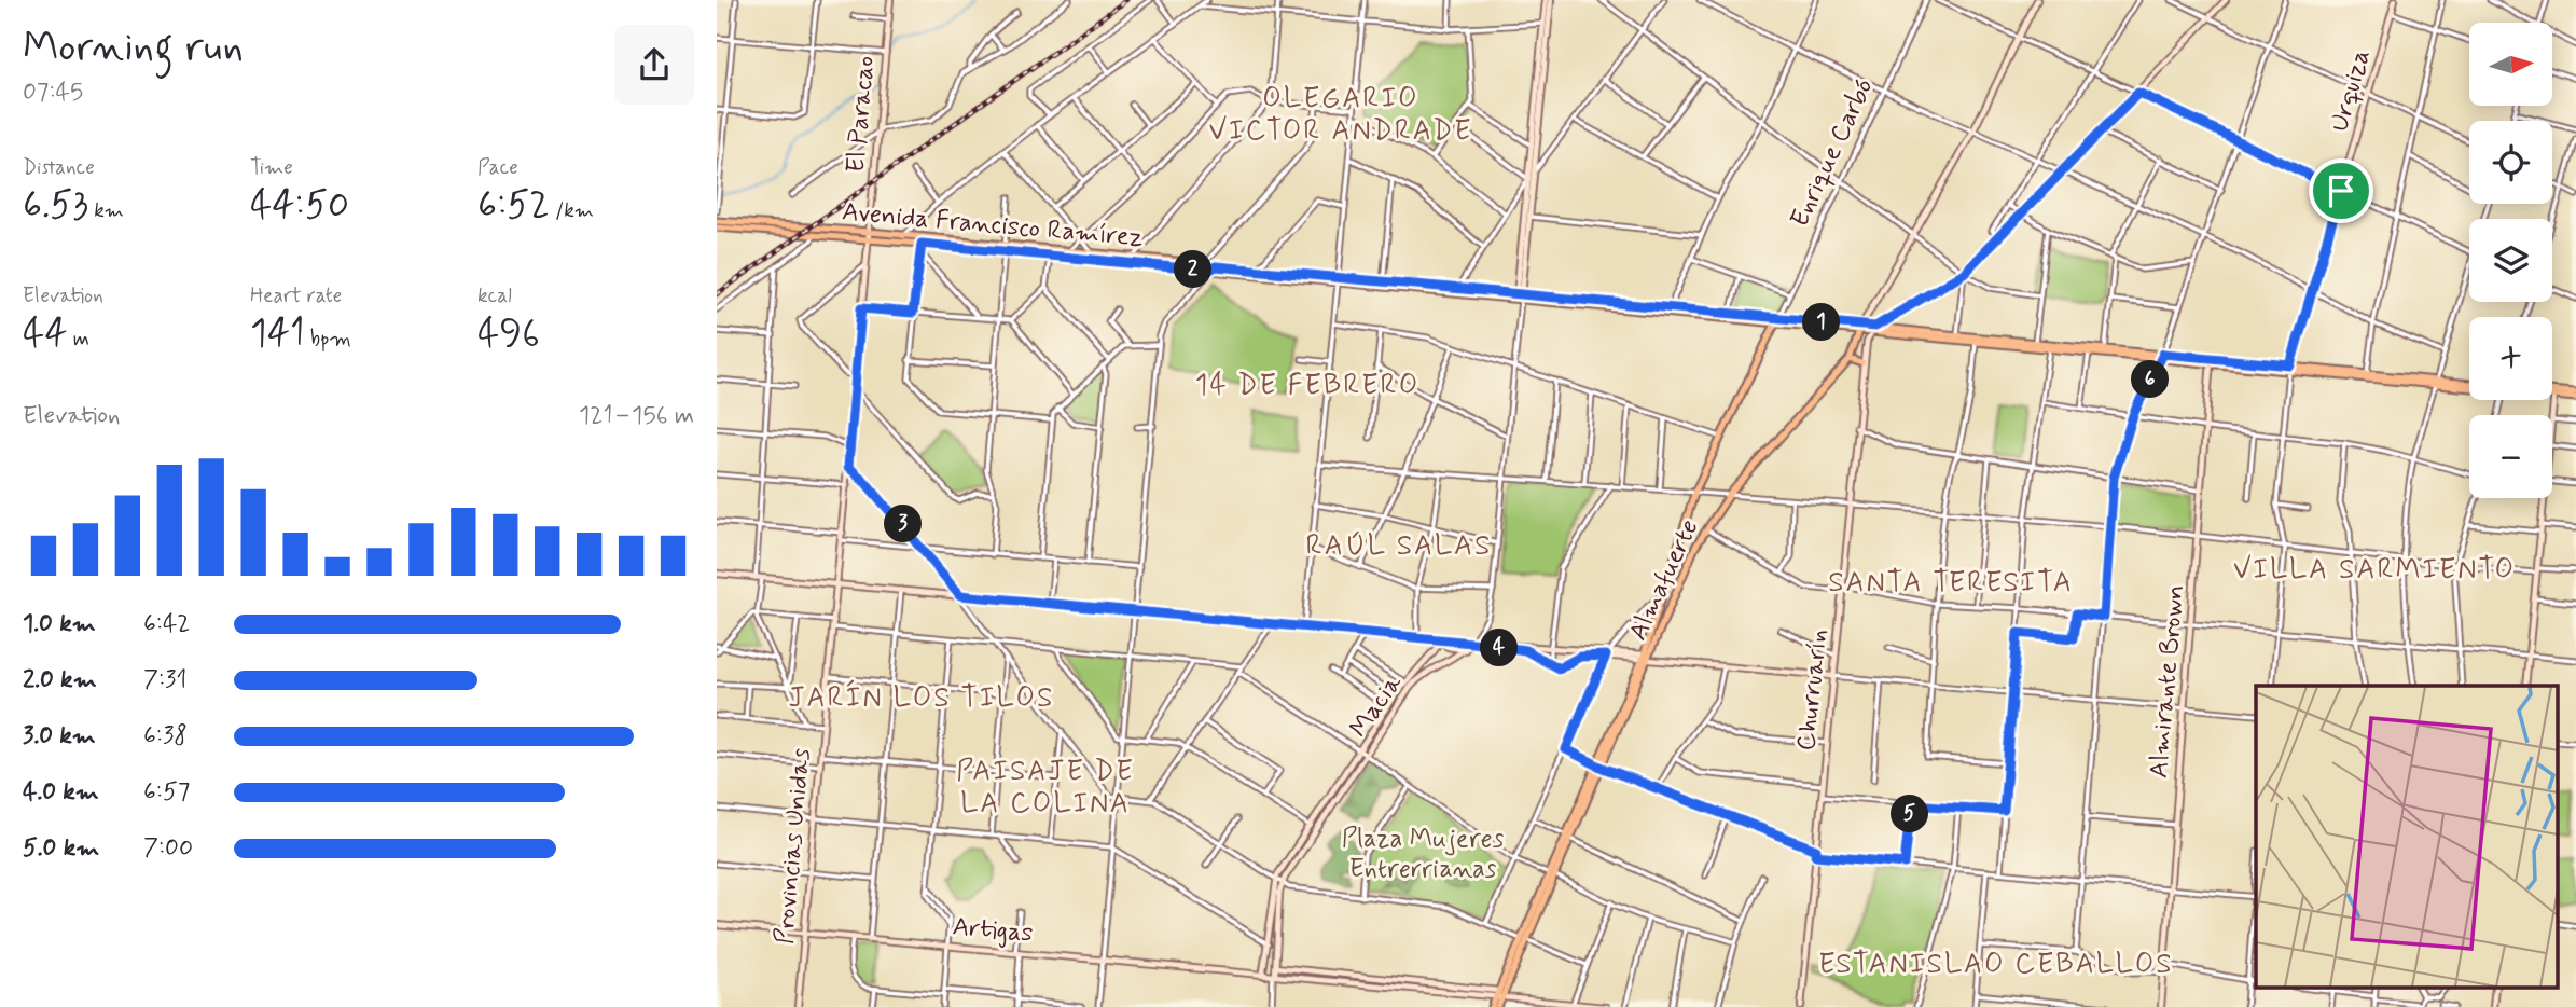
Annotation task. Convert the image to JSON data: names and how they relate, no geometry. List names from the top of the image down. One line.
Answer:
{"streets":{"main road":["Avenida Francisco Ramírez","Almafuerte"],"street":["Urquiza","El Paracao","Enrique Carbó","Almirante Brown","Churruarín","Macia","Provincias Unidas","Artigas"]},"crossings":[["Urquiza","Avenida Francisco Ramírez"],["El Paracao","Avenida Francisco Ramírez"],["El Paracao","Provincias Unidas"],["Enrique Carbó","Avenida Francisco Ramírez"],["Avenida Francisco Ramírez","Almafuerte"],["Avenida Francisco Ramírez","Almirante Brown"],["Avenida Francisco Ramírez","Churruarín"],["Avenida Francisco Ramírez","Macia"],["Avenida Francisco Ramírez","Provincias Unidas"],["Almafuerte","Artigas"],["Macia","Artigas"],["Provincias Unidas","Artigas"]],"districts":["OLEGARIO VICTOR ANDRADE","14 DE FEBRERO","RAÚL SALAS","VILLA SARMIENTO","SANTA TERESITA","JARÍN LOS TILOS","PAISAJE DE LA COLINA","ESTANISLAO CEBALLOS"],"parks":["Plaza Mujeres Entrerrianas"],"north":"right","page":{"heading":["Morning run","07:45"],"map_buttons":["+","−"],"stats":[["Distance","6.53 km"],["Time","44:50"],["Pace","6:52 /km"],["Elevation","44 m"],["Heart rate","141 bpm"],["kcal","496"]],"pins":["2","1","6","3","4","5"],"chart":["Elevation","121–156 m"],"list":[{"name":"1.0 km","note":"6:42"},{"name":"2.0 km","note":"7:31"},{"name":"3.0 km","note":"6:38"},{"name":"4.0 km","note":"6:57"},{"name":"5.0 km","note":"7:00"}]}}
